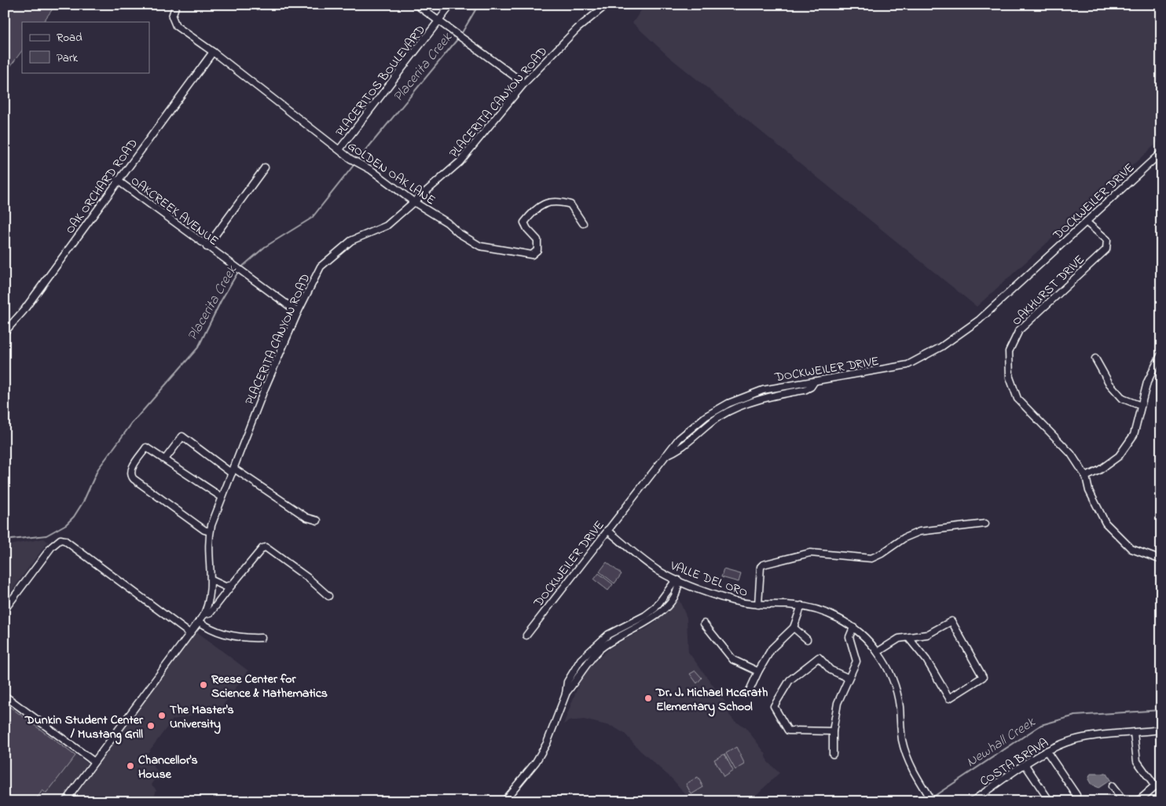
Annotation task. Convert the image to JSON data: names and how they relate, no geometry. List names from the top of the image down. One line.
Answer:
{"streets":{"street":["PLACERITOS BOULEVARD","PLACERITA CANYON ROAD","GOLDEN OAK LANE","OAK ORCHARD ROAD","DOCKWEILER DRIVE","OAKCREEK AVENUE","OAKHURST DRIVE","VALLE DEL ORO","COSTA BRAVA"]},"crossings":[["PLACERITOS BOULEVARD","GOLDEN OAK LANE"],["PLACERITA CANYON ROAD","GOLDEN OAK LANE"],["PLACERITA CANYON ROAD","OAKCREEK AVENUE"],["GOLDEN OAK LANE","OAK ORCHARD ROAD"],["OAK ORCHARD ROAD","OAKCREEK AVENUE"],["DOCKWEILER DRIVE","OAKHURST DRIVE"],["DOCKWEILER DRIVE","VALLE DEL ORO"]],"water":["Placerita Creek","Newhall Creek"],"places":["Reese Center for Science & Mathematics","Dr. J. Michael McGrath Elementary School","The Master's University","Dunkin Student Center / Mustang Grill","Chancellor's House"],"legend":["Road","Park"]}
